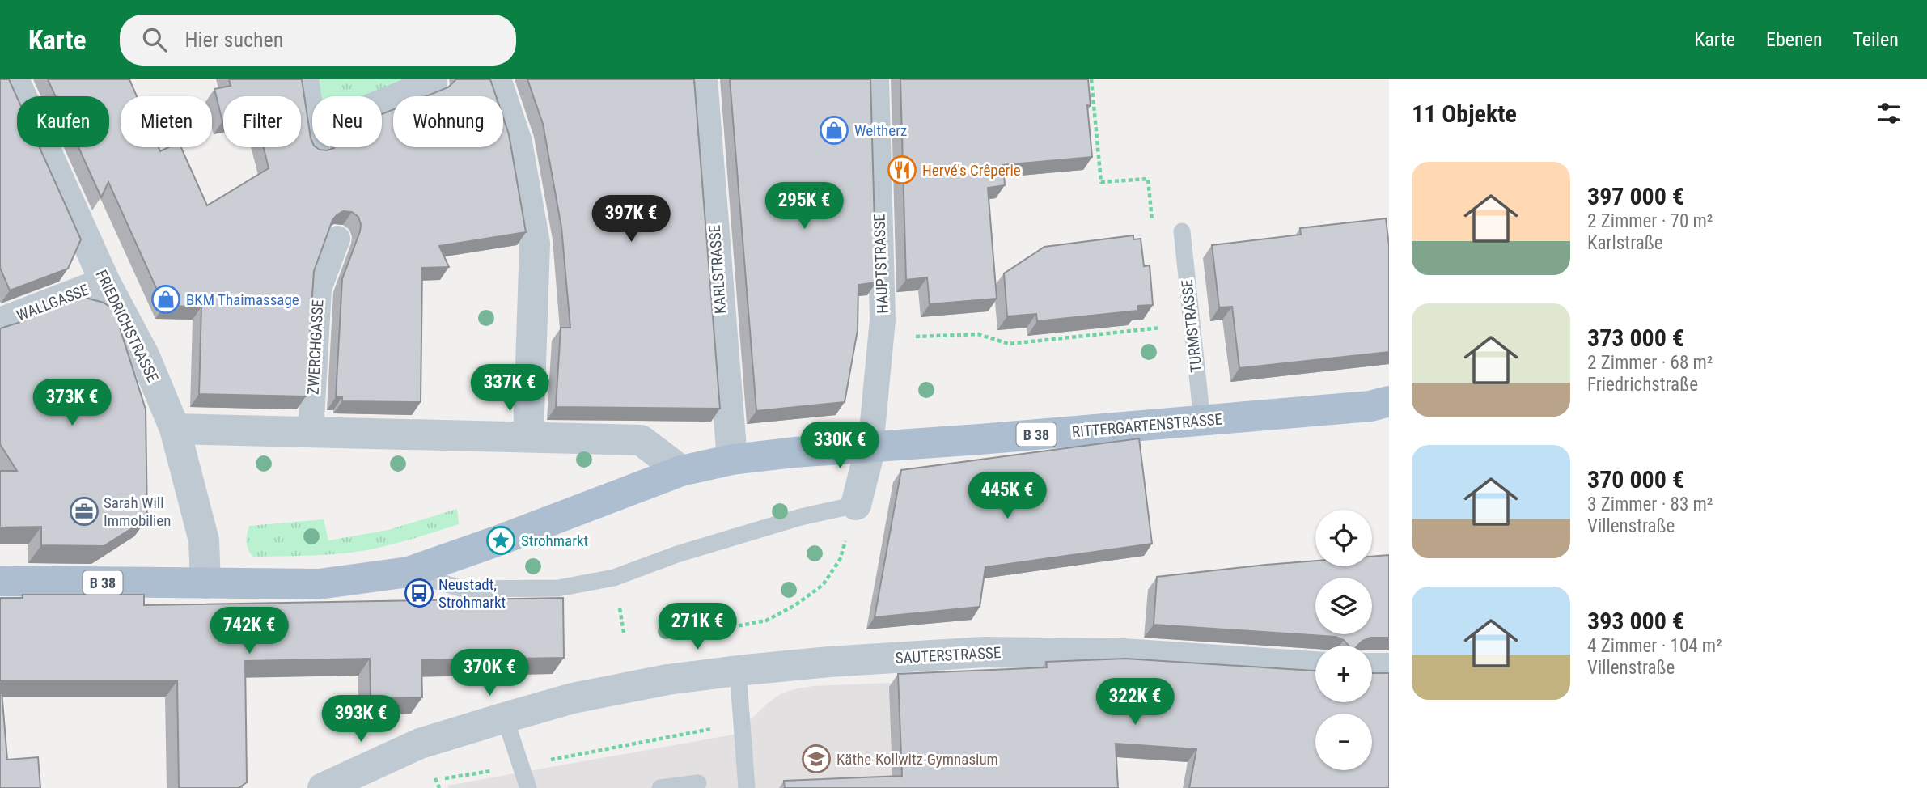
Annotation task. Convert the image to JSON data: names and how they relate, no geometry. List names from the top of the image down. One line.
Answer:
{"streets":{"main road":["RITTERGARTENSTRASSE","B 38"],"street":["HAUPTSTRASSE","KARLSTRASSE","WALLGASSE","FRIEDRICHSTRASSE","ZWERCHGASSE","SAUTERSTRASSE"],"lane":["TURMSTRASSE"]},"crossings":[["HAUPTSTRASSE","RITTERGARTENSTRASSE"],["HAUPTSTRASSE","B 38"],["KARLSTRASSE","B 38"],["WALLGASSE","FRIEDRICHSTRASSE"],["FRIEDRICHSTRASSE","B 38"],["TURMSTRASSE","RITTERGARTENSTRASSE"],["RITTERGARTENSTRASSE","B 38"]],"places":{"shop":["Weltherz","BKM Thaimassage"],"restaurant":["Hervé's Crêperie"],"office":["Sarah Will Immobilien"],"place":["Strohmarkt"],"bus stop":["Neustadt, Strohmarkt"],"school or university":["Käthe-Kollwitz-Gymnasium"]},"page":{"header":"Karte","search":"Hier suchen","nav":["Karte","Ebenen","Teilen"],"heading":"11 Objekte","chip":["Kaufen","Mieten","Filter","Neu","Wohnung"],"list":[{"name":"397 000 €","note":"2 Zimmer · 70 m² · Karlstraße"},{"name":"373 000 €","note":"2 Zimmer · 68 m² · Friedrichstraße"},{"name":"370 000 €","note":"3 Zimmer · 83 m² · Villenstraße"},{"name":"393 000 €","note":"4 Zimmer · 104 m² · Villenstraße"}],"price":["295K €","397K €","337K €","373K €","330K €","445K €","271K €","742K €","370K €","322K €","393K €"],"map_buttons":["+","−"]}}
